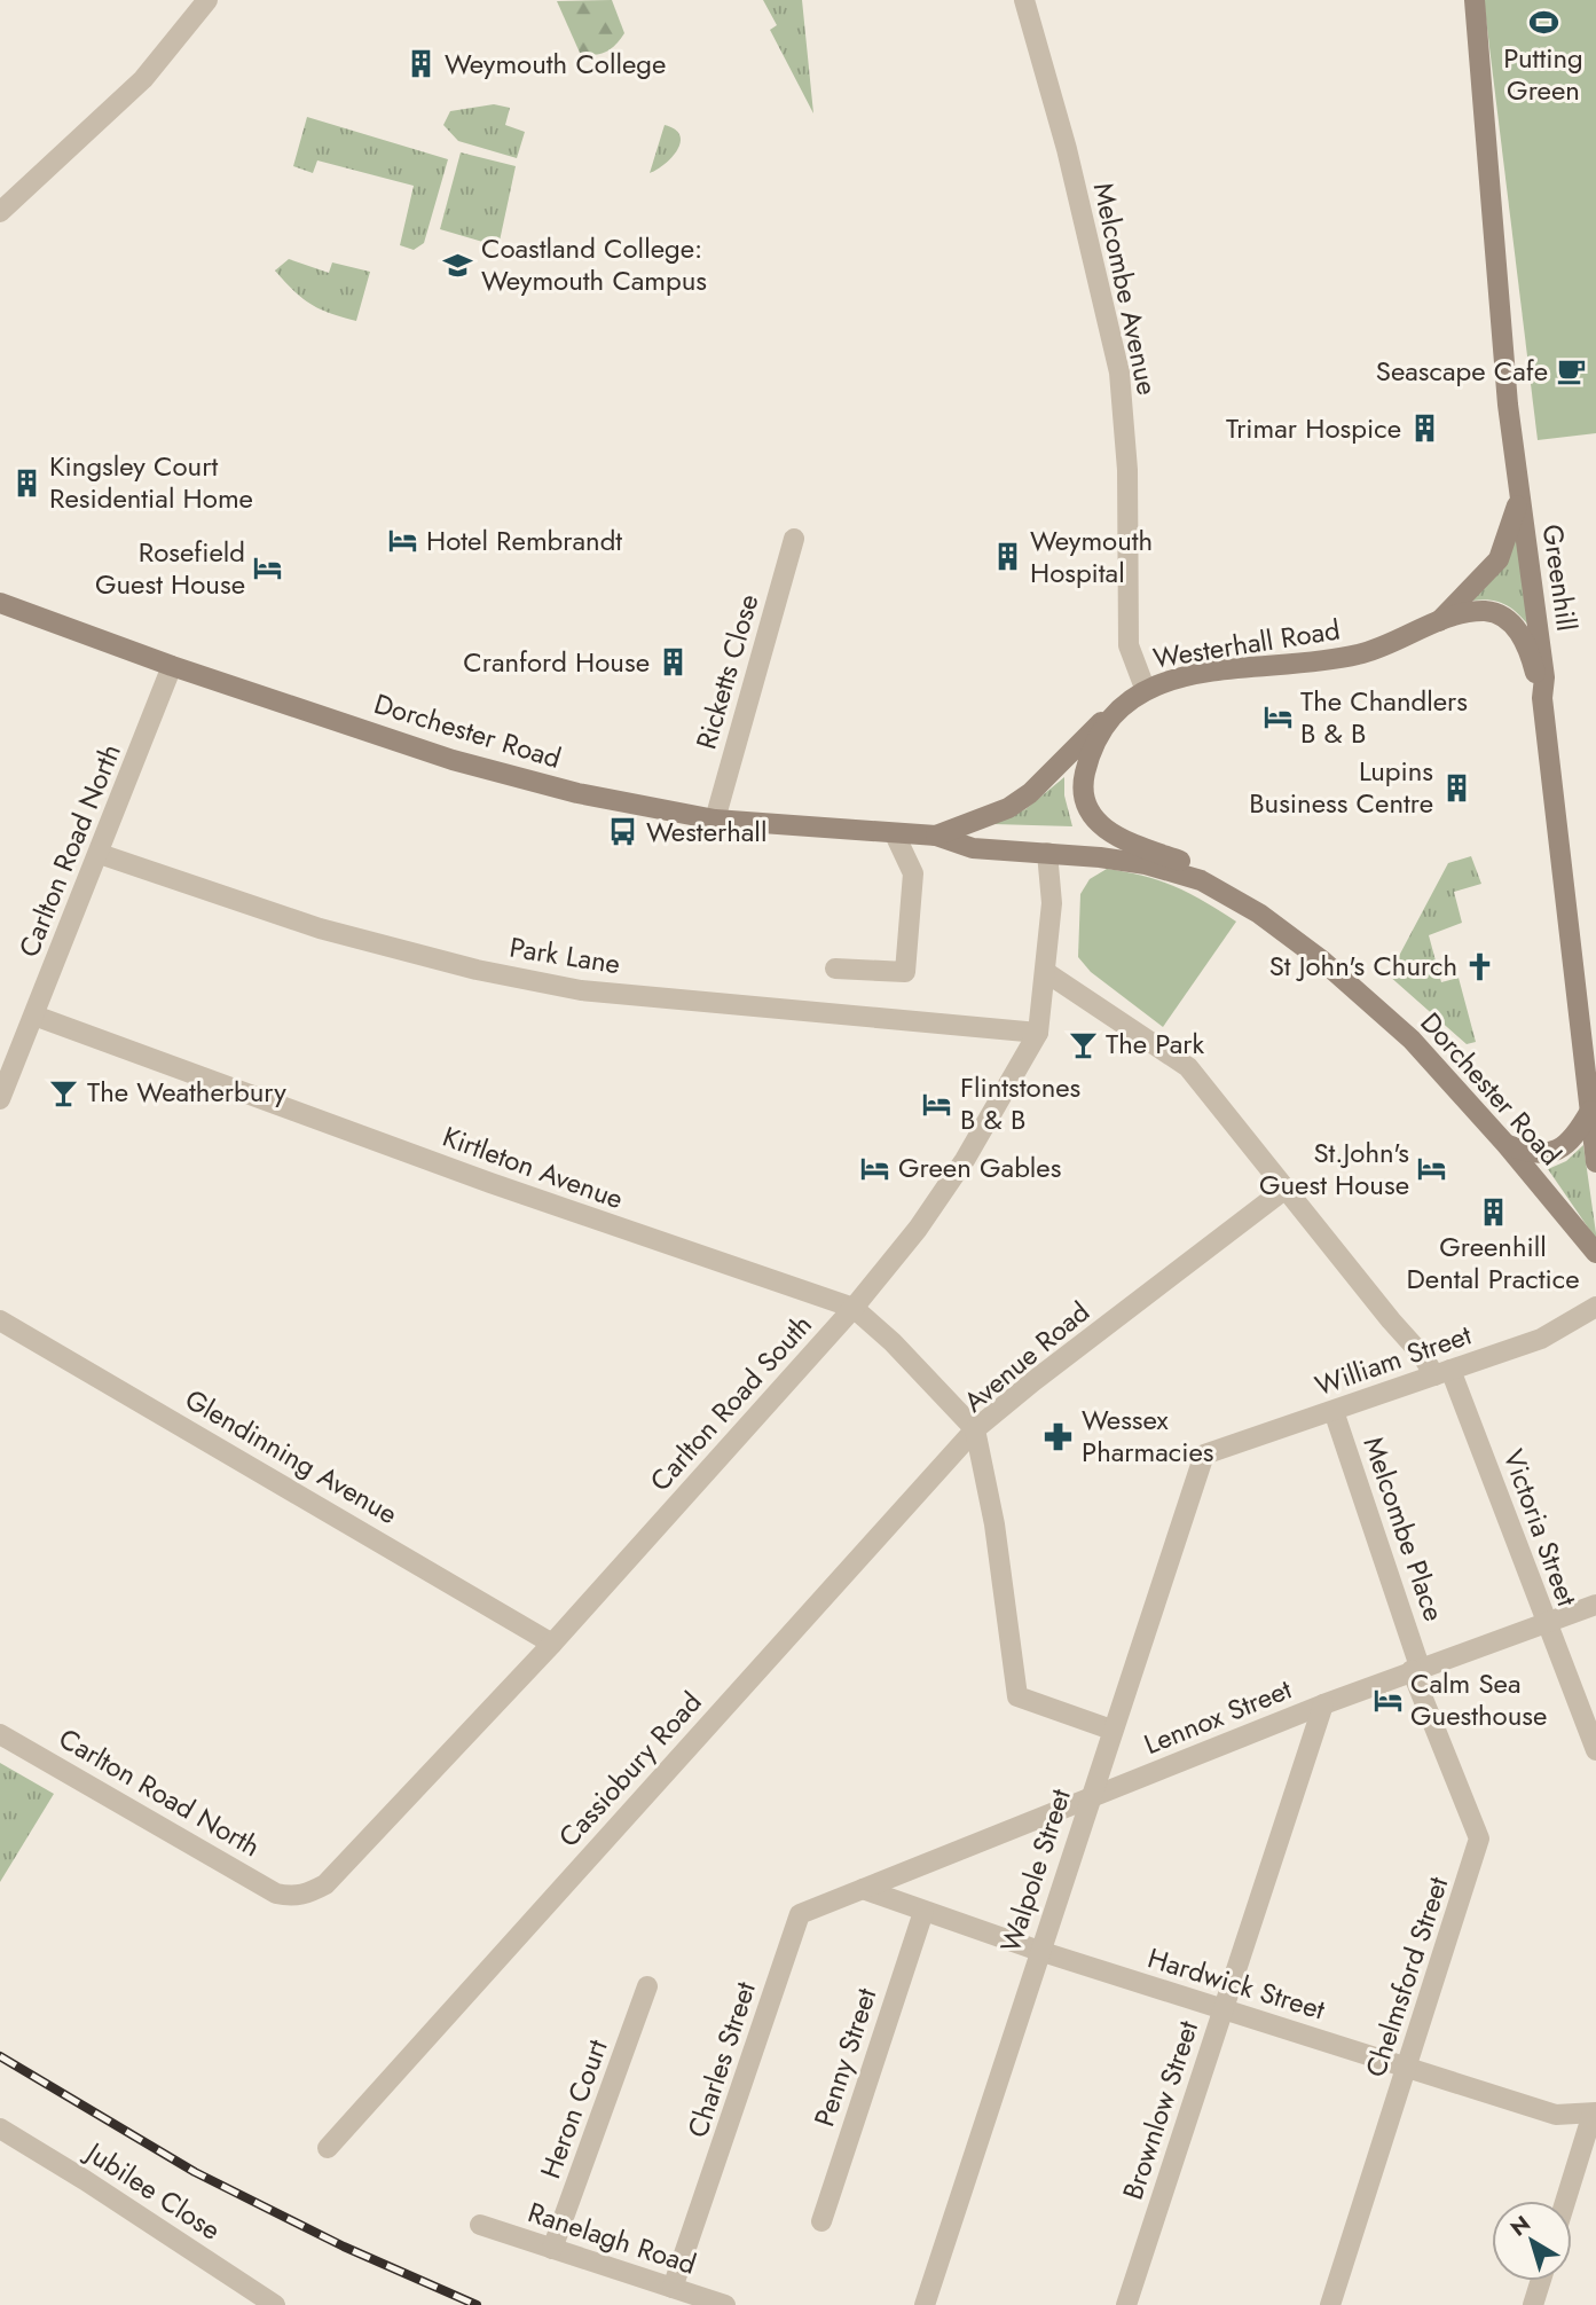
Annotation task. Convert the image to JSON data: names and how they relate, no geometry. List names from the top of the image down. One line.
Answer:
{"streets":{"main road":["Greenhill","Westerhall Road","Dorchester Road"],"street":["Melcombe Avenue","Ricketts Close","Carlton Road North","Park Lane","Kirtleton Avenue","Avenue Road","William Street","Carlton Road South","Glendinning Avenue","Victoria Street","Melcombe Place","Lennox Street","Cassiobury Road","Walpole Street","Chelmsford Street","Hardwick Street","Penny Street","Charles Street","Heron Court","Brownlow Street","Jubilee Close","Ranelagh Road"]},"crossings":[["Melcombe Avenue","Westerhall Road"],["Greenhill","Westerhall Road"],["Westerhall Road","Dorchester Road"],["Ricketts Close","Dorchester Road"],["Dorchester Road","Carlton Road North"],["Dorchester Road","Carlton Road South"],["Carlton Road North","Park Lane"],["Carlton Road North","Kirtleton Avenue"],["Carlton Road North","Carlton Road South"],["Park Lane","Carlton Road South"],["Kirtleton Avenue","Avenue Road"],["Kirtleton Avenue","Carlton Road South"],["Kirtleton Avenue","Cassiobury Road"],["Avenue Road","Victoria Street"],["Avenue Road","Cassiobury Road"],["Avenue Road","Walpole Street"],["William Street","Victoria Street"],["William Street","Melcombe Place"],["William Street","Walpole Street"],["Carlton Road South","Glendinning Avenue"],["Carlton Road South","Victoria Street"],["Victoria Street","Lennox Street"],["Melcombe Place","Lennox Street"],["Melcombe Place","Chelmsford Street"],["Lennox Street","Walpole Street"],["Lennox Street","Chelmsford Street"],["Lennox Street","Hardwick Street"],["Lennox Street","Charles Street"],["Lennox Street","Brownlow Street"],["Walpole Street","Hardwick Street"],["Chelmsford Street","Hardwick Street"],["Hardwick Street","Penny Street"],["Hardwick Street","Charles Street"],["Hardwick Street","Brownlow Street"],["Charles Street","Ranelagh Road"],["Heron Court","Ranelagh Road"]],"places":{"sports":["Putting Green"],"building":["Weymouth College","Trimar Hospice","Kingsley Court Residential Home","Weymouth Hospital","Cranford House","Lupins Business Centre","Greenhill Dental Practice"],"school or university":["Coastland College: Weymouth Campus"],"cafe":["Seascape Cafe"],"hotel":["Hotel Rembrandt","Rosefield Guest House","The Chandlers B & B","Flintstones B & B","Green Gables","St.John's Guest House","Calm Sea Guesthouse"],"bus stop":["Westerhall"],"church":["St John's Church"],"bar":["The Park","The Weatherbury"],"pharmacy":["Wessex Pharmacies"]},"north":"top left"}
